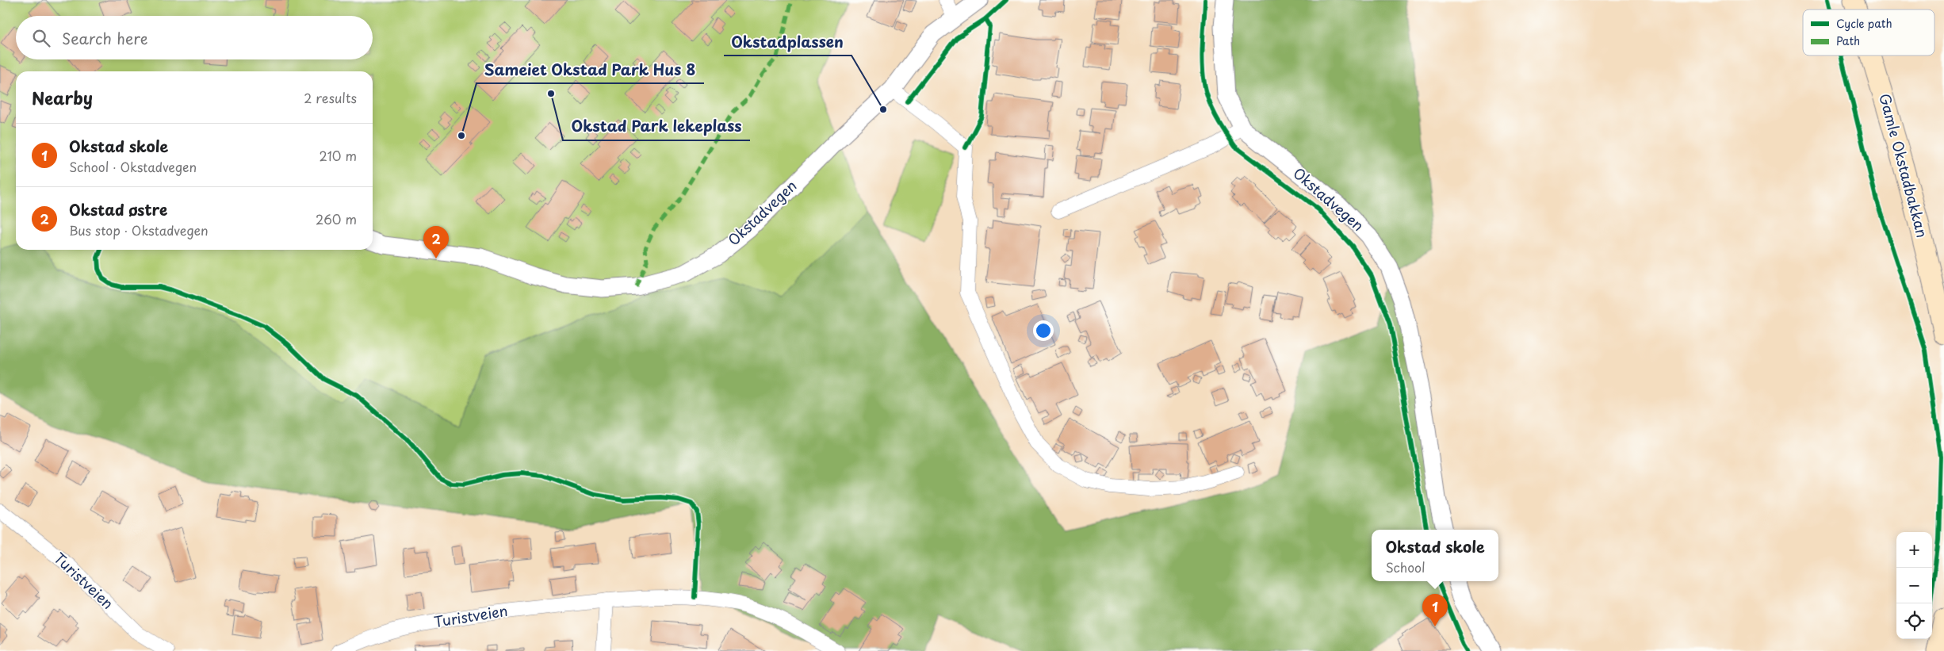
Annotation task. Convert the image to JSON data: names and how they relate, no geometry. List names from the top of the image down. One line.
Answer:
{"streets":{"main road":["Gamle Okstadbakkan"],"street":["Okstadvegen","Turistveien"]},"places":["Okstad Park lekeplass","Okstadplassen","Sameiet Okstad Park Hus 8"],"legend":["Cycle path","Path"],"page":{"search":"Search here","heading":["Nearby","2 results"],"list":[{"mark":"1","name":"Okstad skole","note":"School · Okstadvegen","value":"210 m"},{"mark":"2","name":"Okstad østre","note":"Bus stop · Okstadvegen","value":"260 m"}],"pins":["2","1"],"popup":["Okstad skole","School"],"map_buttons":["+","−"]}}
